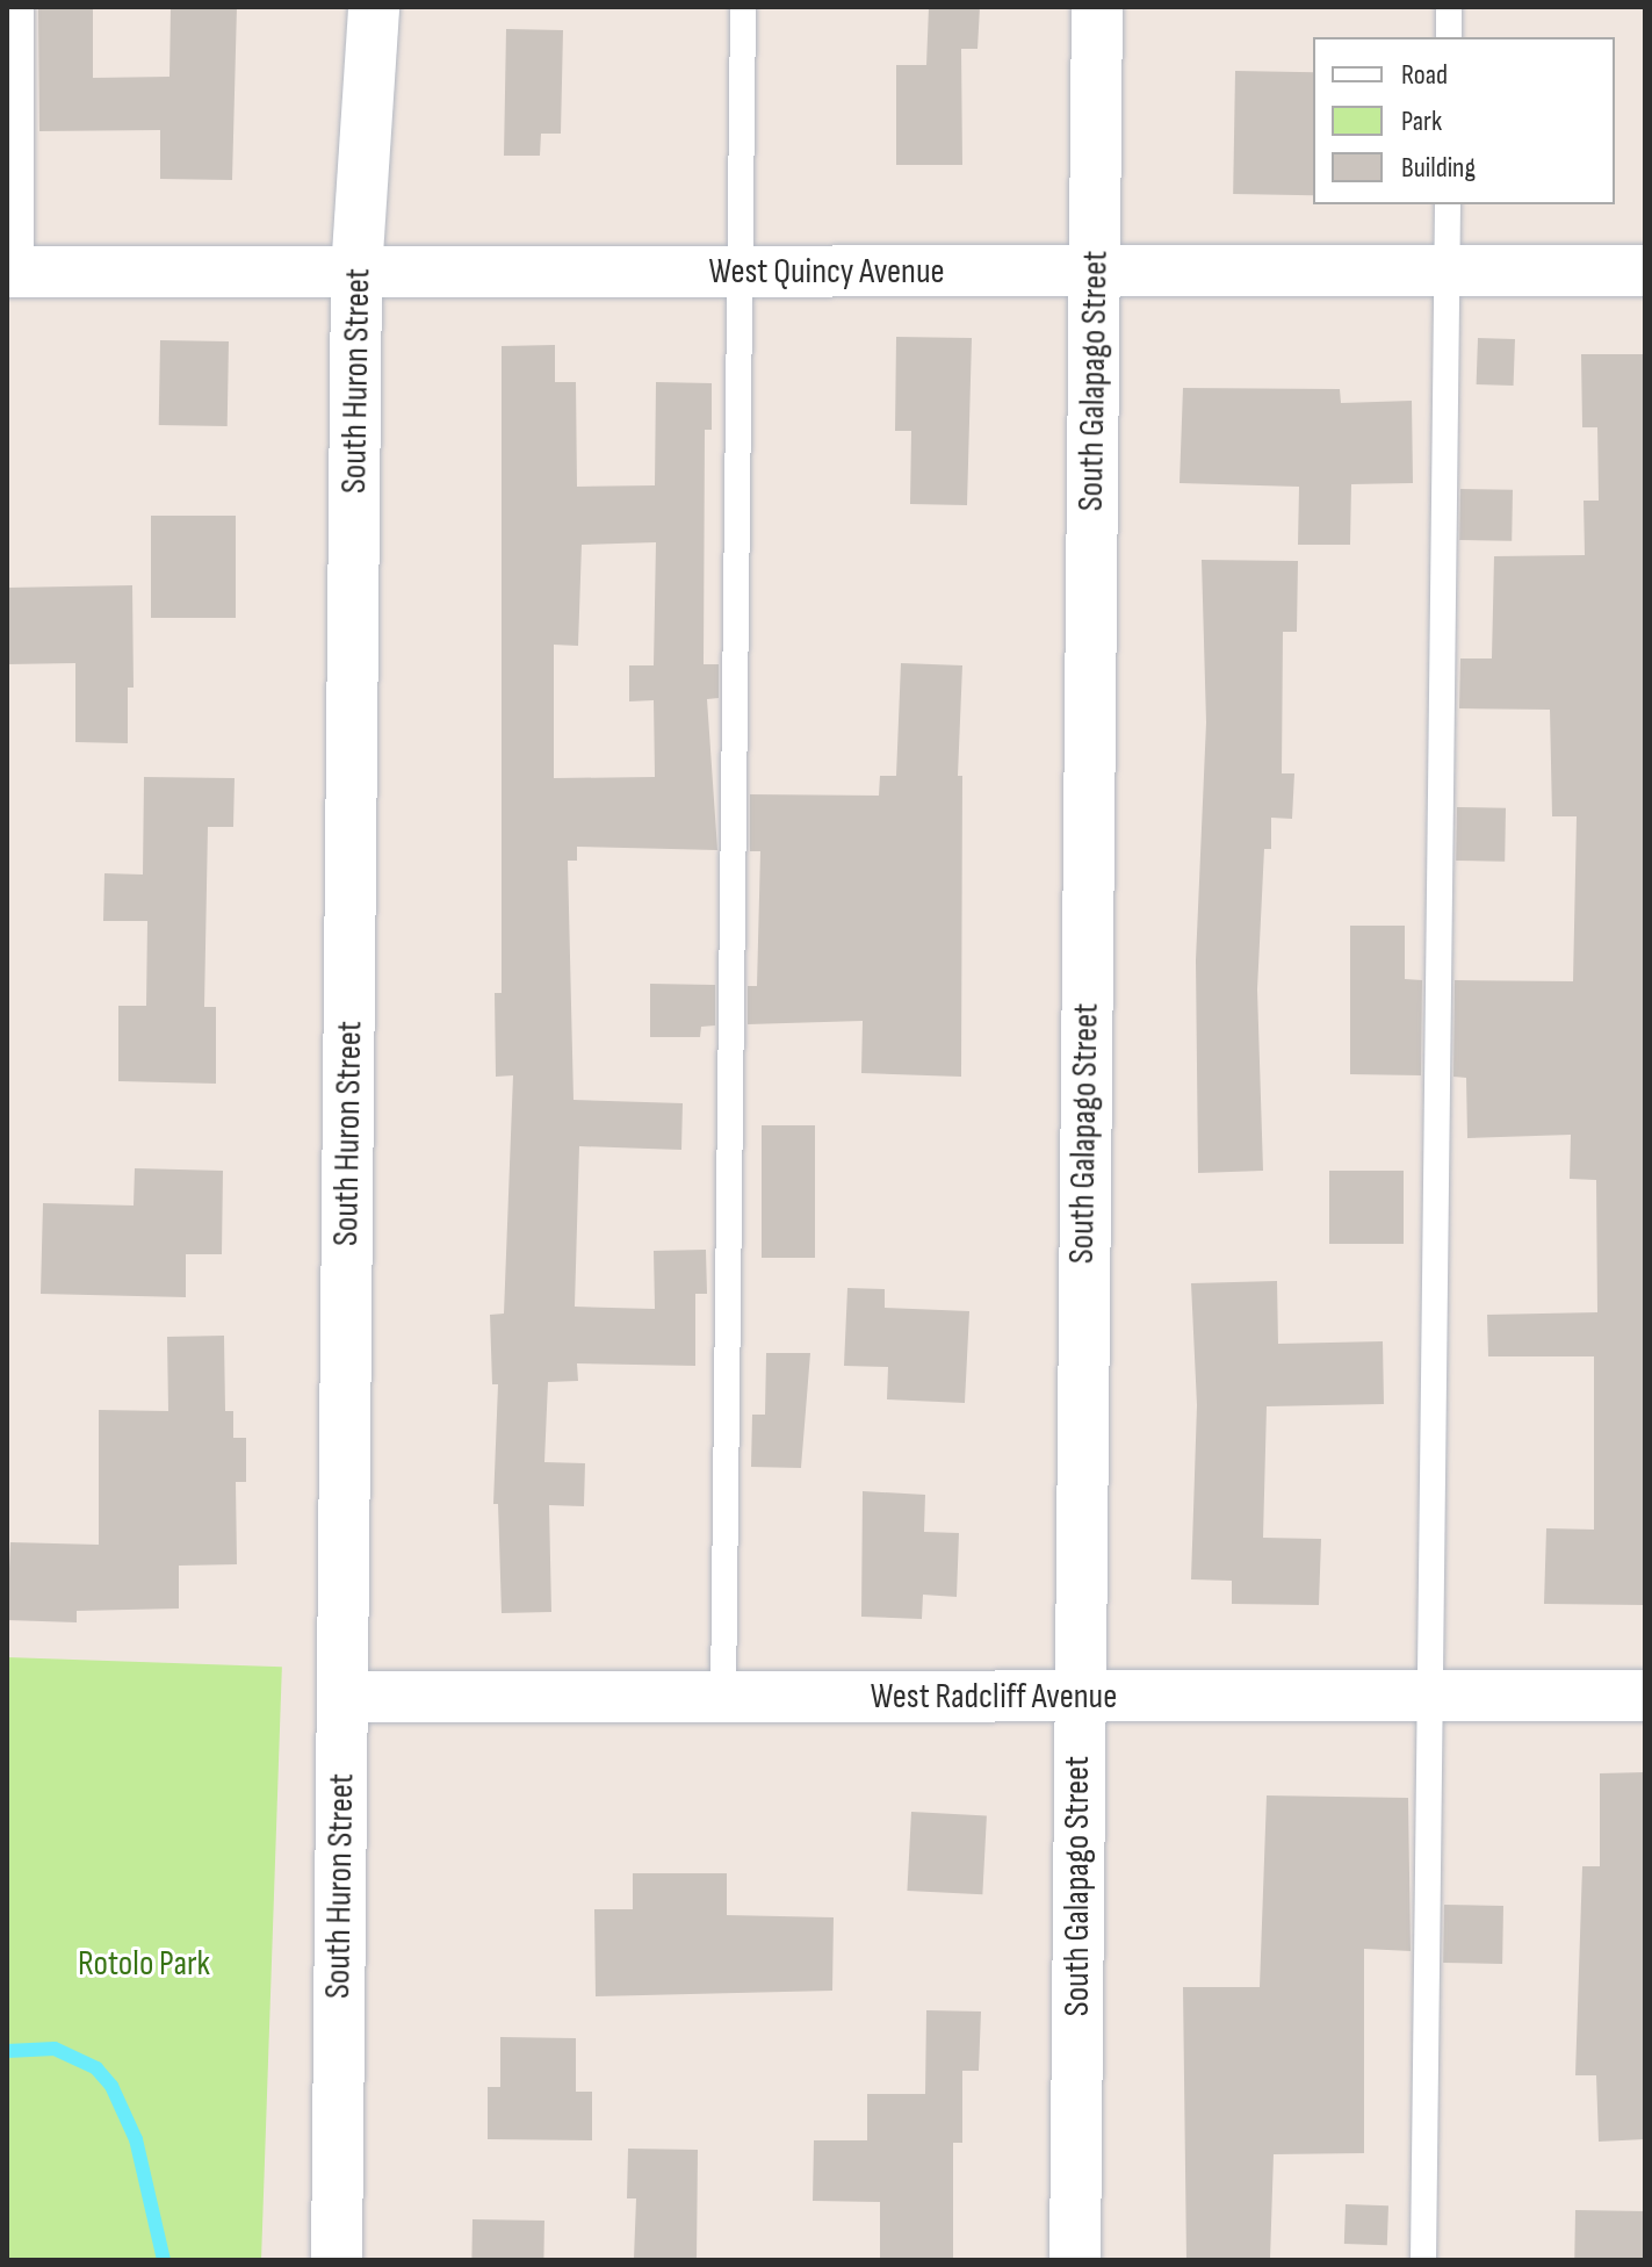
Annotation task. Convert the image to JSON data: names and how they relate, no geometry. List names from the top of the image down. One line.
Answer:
{"streets":{"street":["West Quincy Avenue","South Huron Street","South Galapago Street","West Radcliff Avenue"]},"crossings":[["West Quincy Avenue","South Huron Street"],["West Quincy Avenue","South Galapago Street"],["South Huron Street","West Radcliff Avenue"],["South Galapago Street","West Radcliff Avenue"]],"parks":["Rotolo Park"],"legend":["Road","Park","Building"]}
